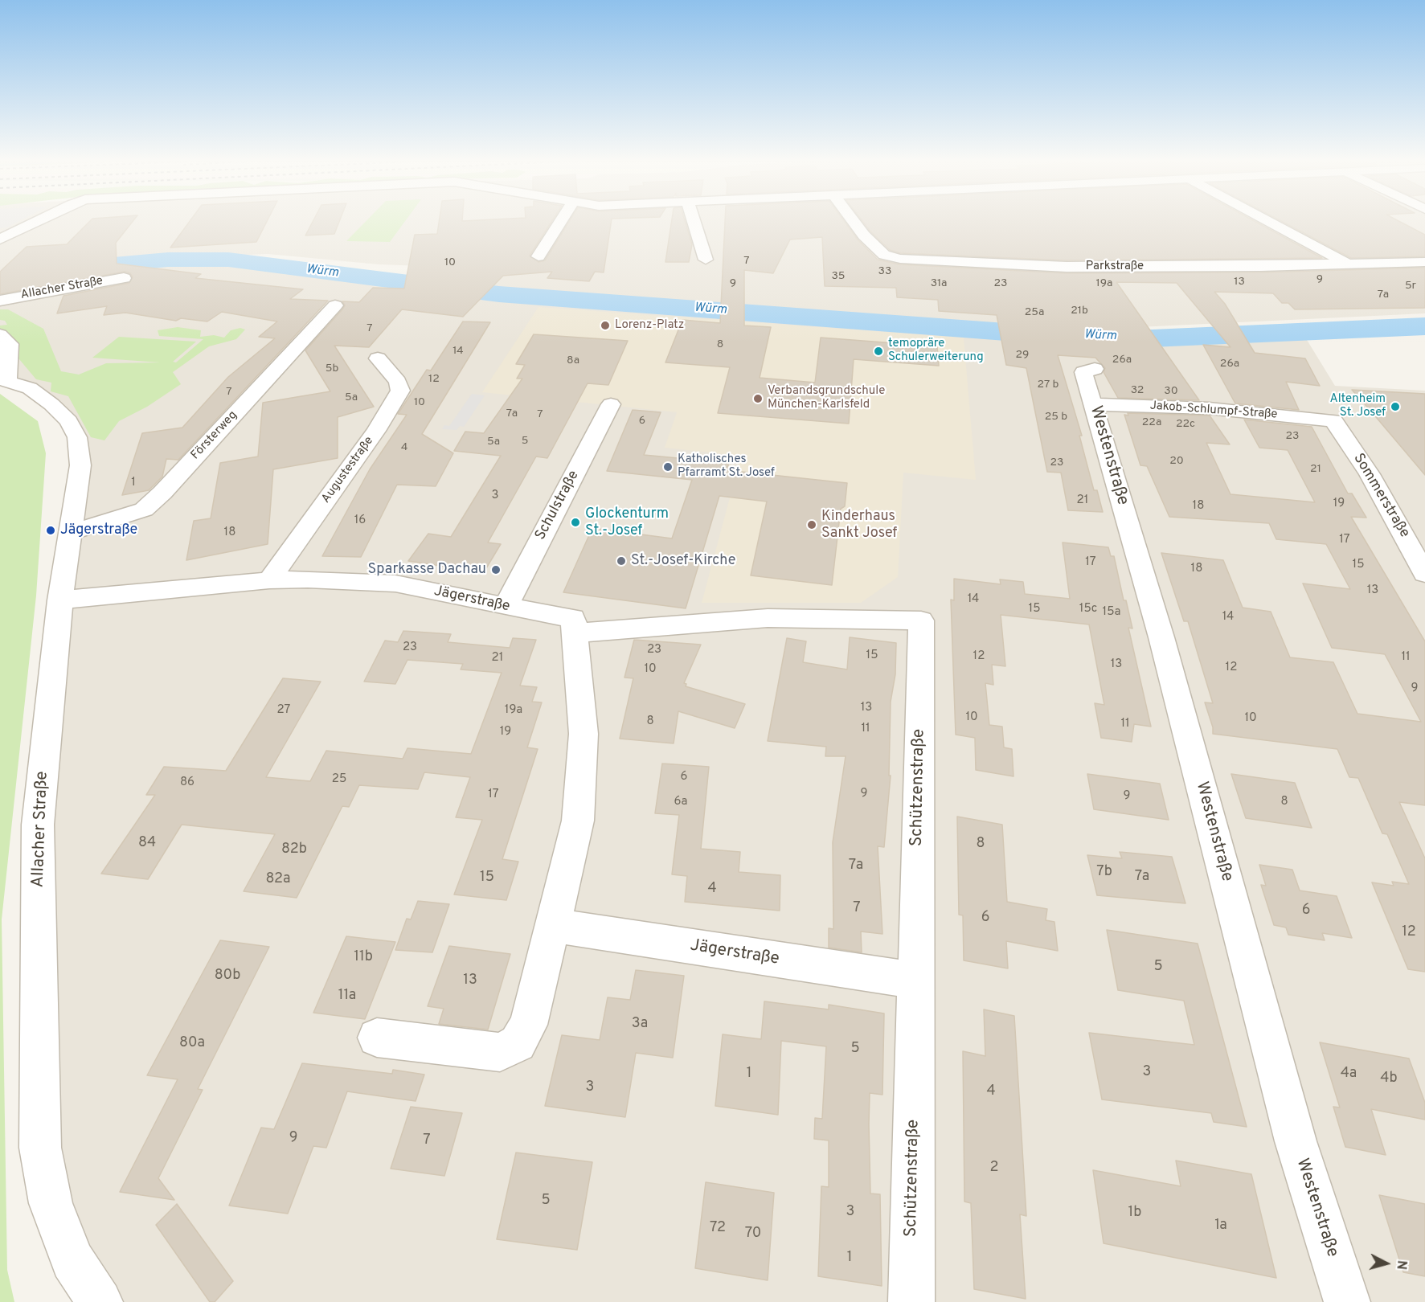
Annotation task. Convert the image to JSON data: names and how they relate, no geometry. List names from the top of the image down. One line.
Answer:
{"streets":{"street":["Parkstraße","Allacher Straße","Jakob-Schlumpf-Straße","Försterweg","Westenstraße","Augustestraße","Sommerstraße","Schulstraße","Jägerstraße","Schützenstraße"]},"crossings":[["Allacher Straße","Försterweg"],["Allacher Straße","Jägerstraße"],["Jakob-Schlumpf-Straße","Westenstraße"],["Jakob-Schlumpf-Straße","Sommerstraße"],["Augustestraße","Jägerstraße"],["Schulstraße","Jägerstraße"],["Jägerstraße","Schützenstraße"]],"water":["Würm"],"places":["Lorenz-Platz","temopräre Schulerweiterung","Verbandsgrundschule München-Karlsfeld","Altenheim St. Josef","Katholisches Pfarramt St. Josef","Glockenturm St.-Josef","Kinderhaus Sankt Josef","Jägerstraße","St.-Josef-Kirche","Sparkasse Dachau"],"house_numbers":["7","10","33","35","9","13","9","31a","23","19a","5r","7a","21b","25a","7","8","14","29","26a","8a","26a","5b","12","27 b","32","30","7","5a","10","7a","7","25 b","6","22a","22c","23","5","5a","4","20","23","21","1","3","21","19","18","16","18","17","17","15","18","13","14","15","15c","15a","14","23","23","15","12","11","21","13","12","10","9","13","27","19a","10","10","8","11","11","19","6","25","86","9","17","9","6a","8","84","8","82b","7a","7b","7a","15","82a","4","7","6","6","12","11b","5","80b","13","11a","3a","80a","5","3","1","4a","4b","3","4","9","7","2","5","3","1b","1a","72","70","1"],"north":"right"}
